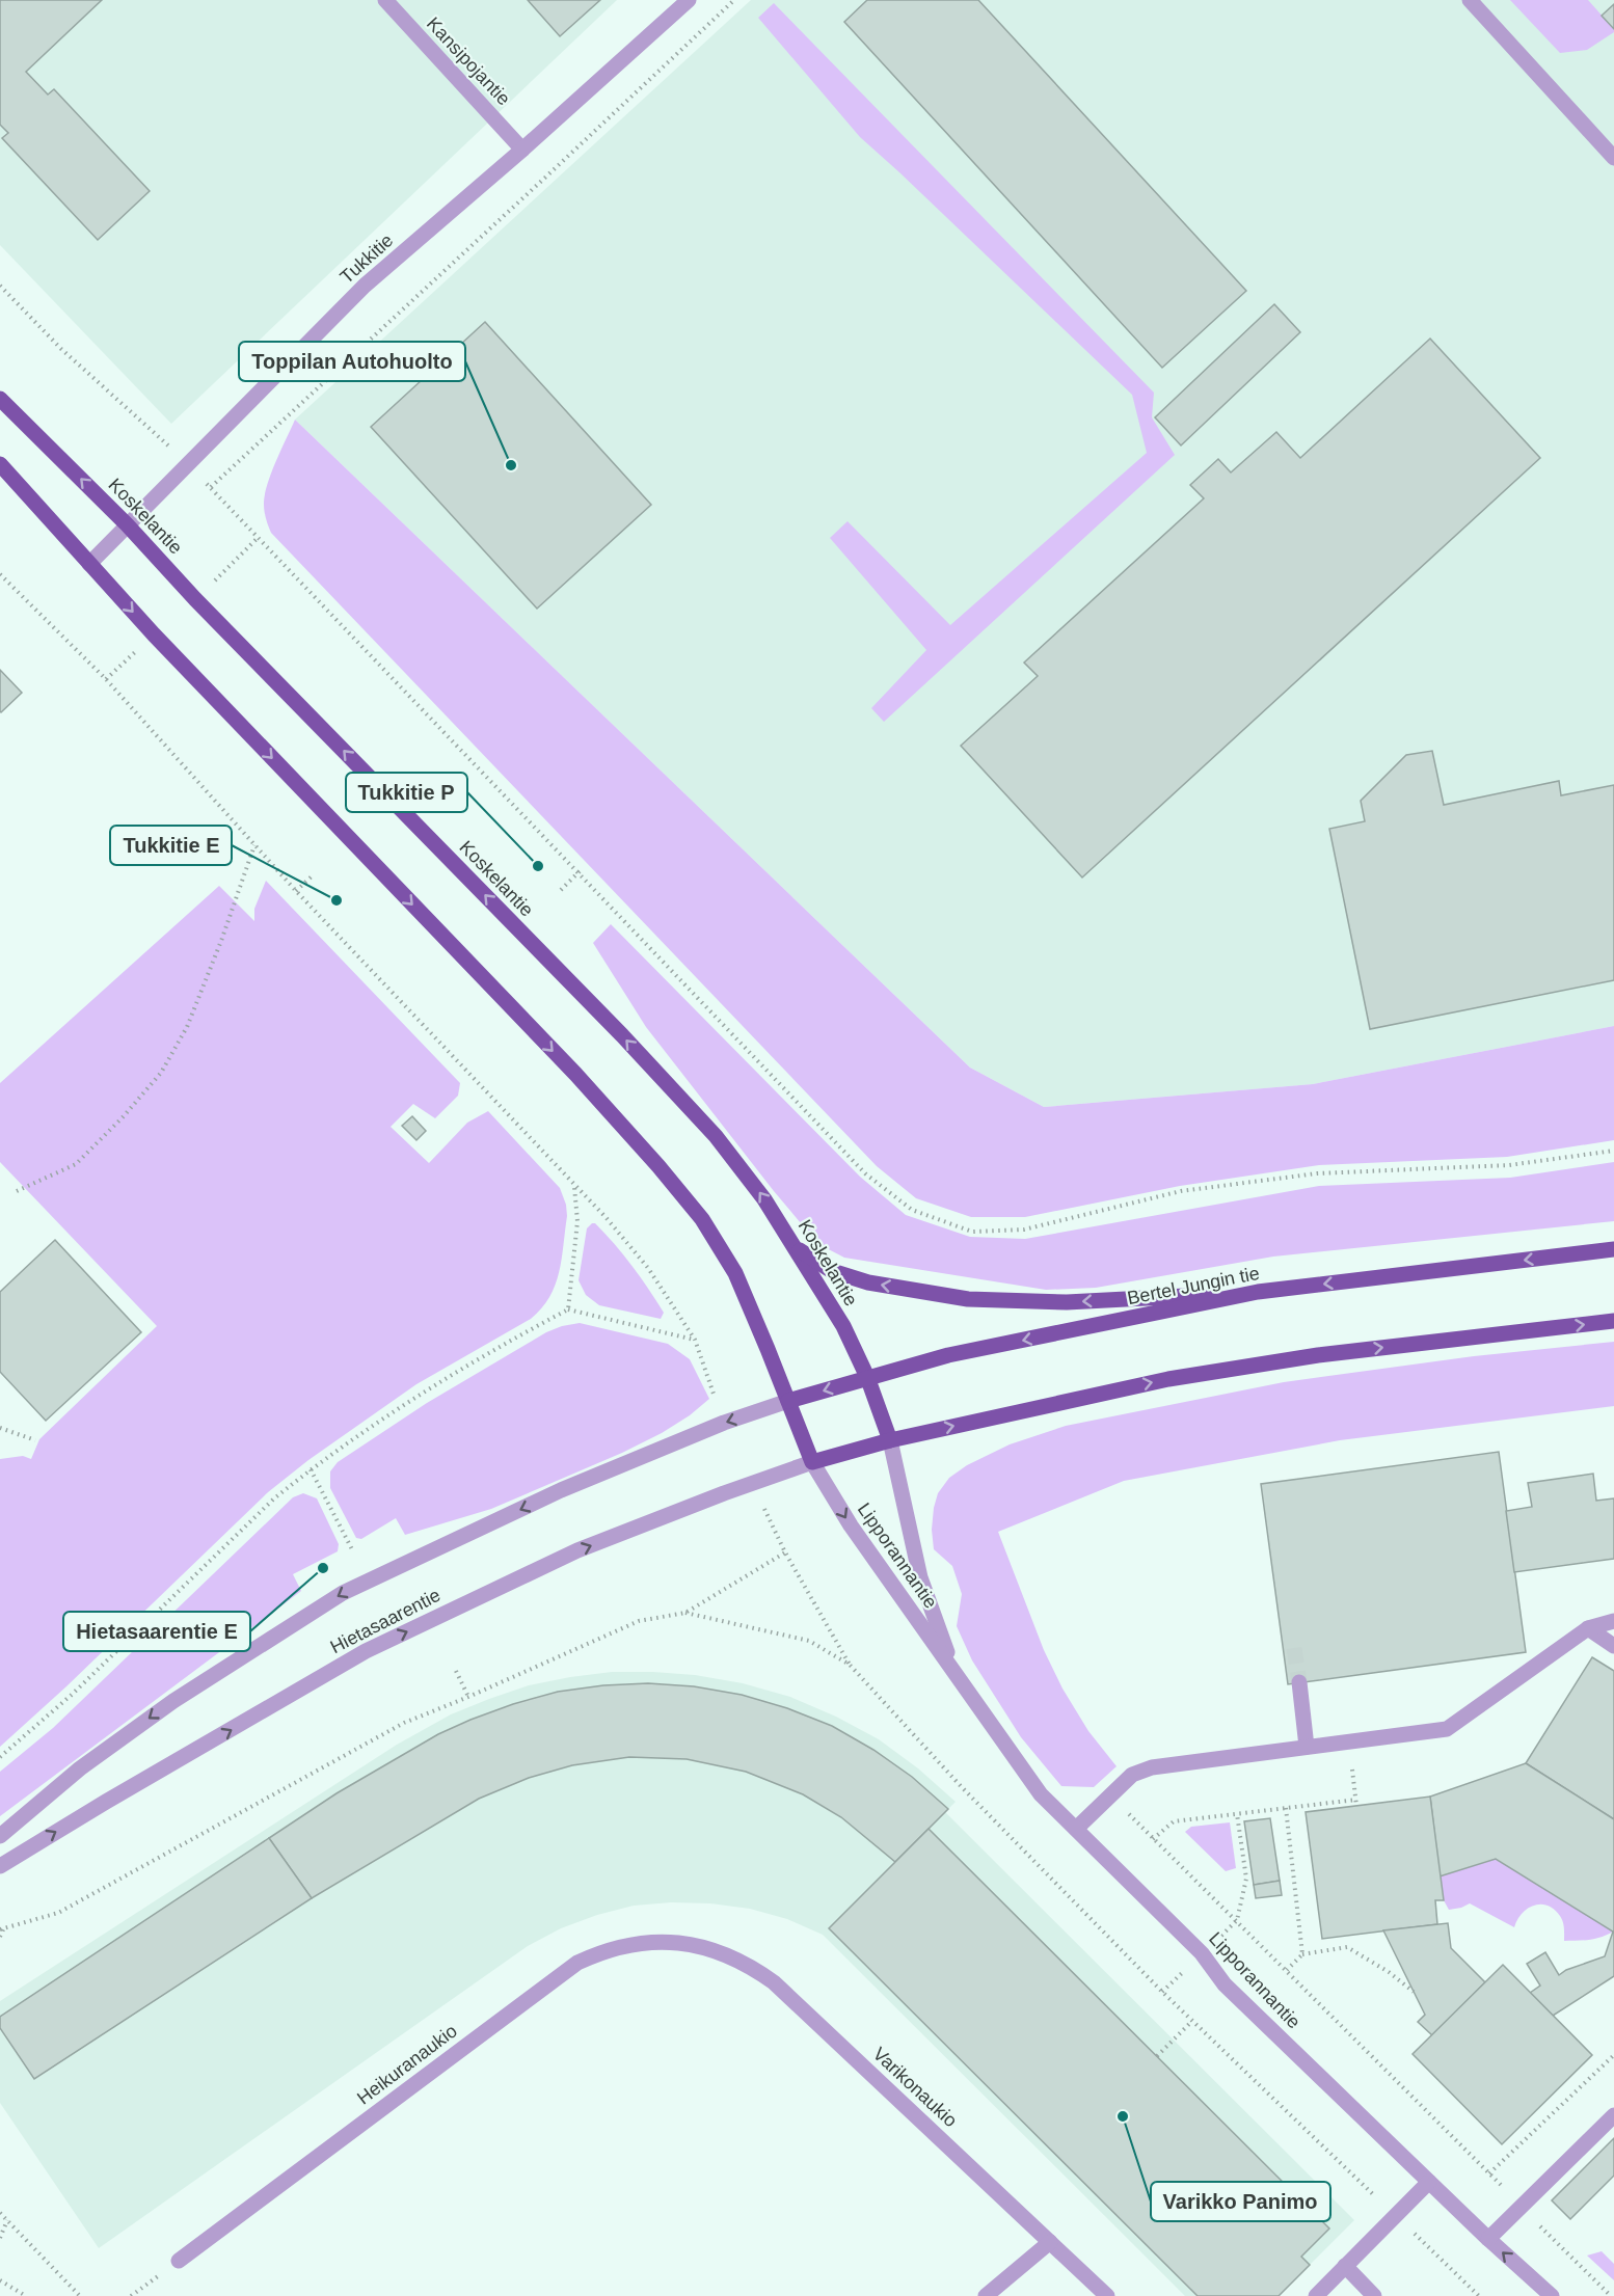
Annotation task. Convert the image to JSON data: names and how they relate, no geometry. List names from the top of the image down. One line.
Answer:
{"streets":{"main road":["Koskelantie","Bertel Jungin tie"],"street":["Kansipojantie","Tukkitie","Lipporannantie","Hietasaarentie","Heikuranaukio","Varikonaukio"]},"crossings":[["Kansipojantie","Tukkitie"],["Tukkitie","Koskelantie"],["Koskelantie","Bertel Jungin tie"],["Koskelantie","Lipporannantie"],["Lipporannantie","Hietasaarentie"],["Heikuranaukio","Varikonaukio"]],"places":["Toppilan Autohuolto","Tukkitie P","Tukkitie E","Hietasaarentie E","Varikko Panimo"]}
